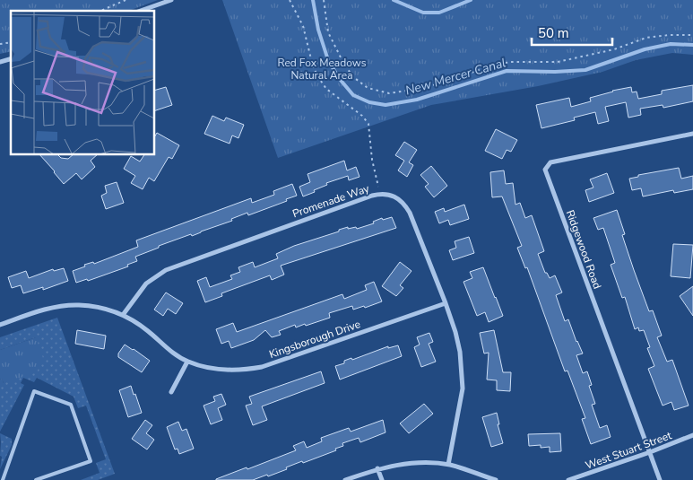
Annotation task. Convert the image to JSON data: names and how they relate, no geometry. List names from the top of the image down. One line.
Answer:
{"streets":{"street":["Promenade Way","Ridgewood Road","Kingsborough Drive","West Stuart Street"]},"crossings":[["Promenade Way","Kingsborough Drive"],["Ridgewood Road","West Stuart Street"]],"water":["New Mercer Canal"],"parks":["Red Fox Meadows Natural Area"],"scale_bar":"50 m"}
